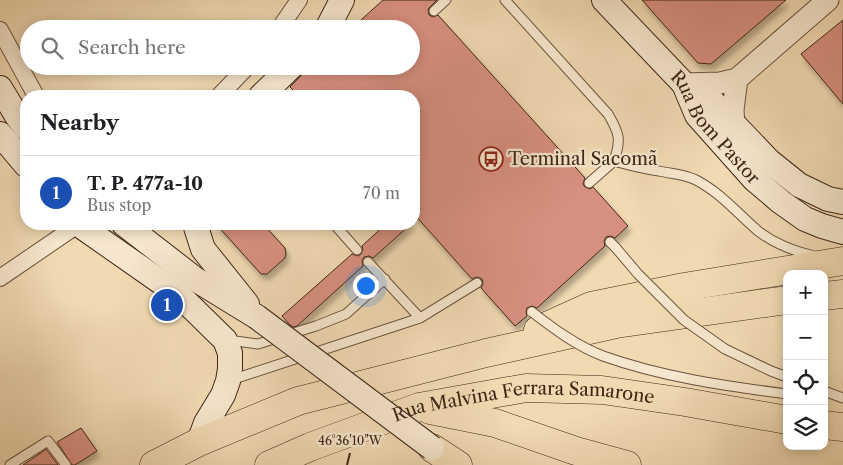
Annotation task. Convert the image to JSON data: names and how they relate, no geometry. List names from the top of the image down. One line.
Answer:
{"streets":{"highway":["Rua Malvina Ferrara Samarone"],"main road":["Rua Bom Pastor"]},"places":{"bus stop":["Terminal Sacomã"]},"page":{"search":"Search here","heading":"Nearby","list":[{"mark":"1","name":"T. P. 477a-10","note":"Bus stop","value":"70 m"}],"map_buttons":["+","−"],"pins":"1"},"coordinates":["46°36'10\"W"]}
